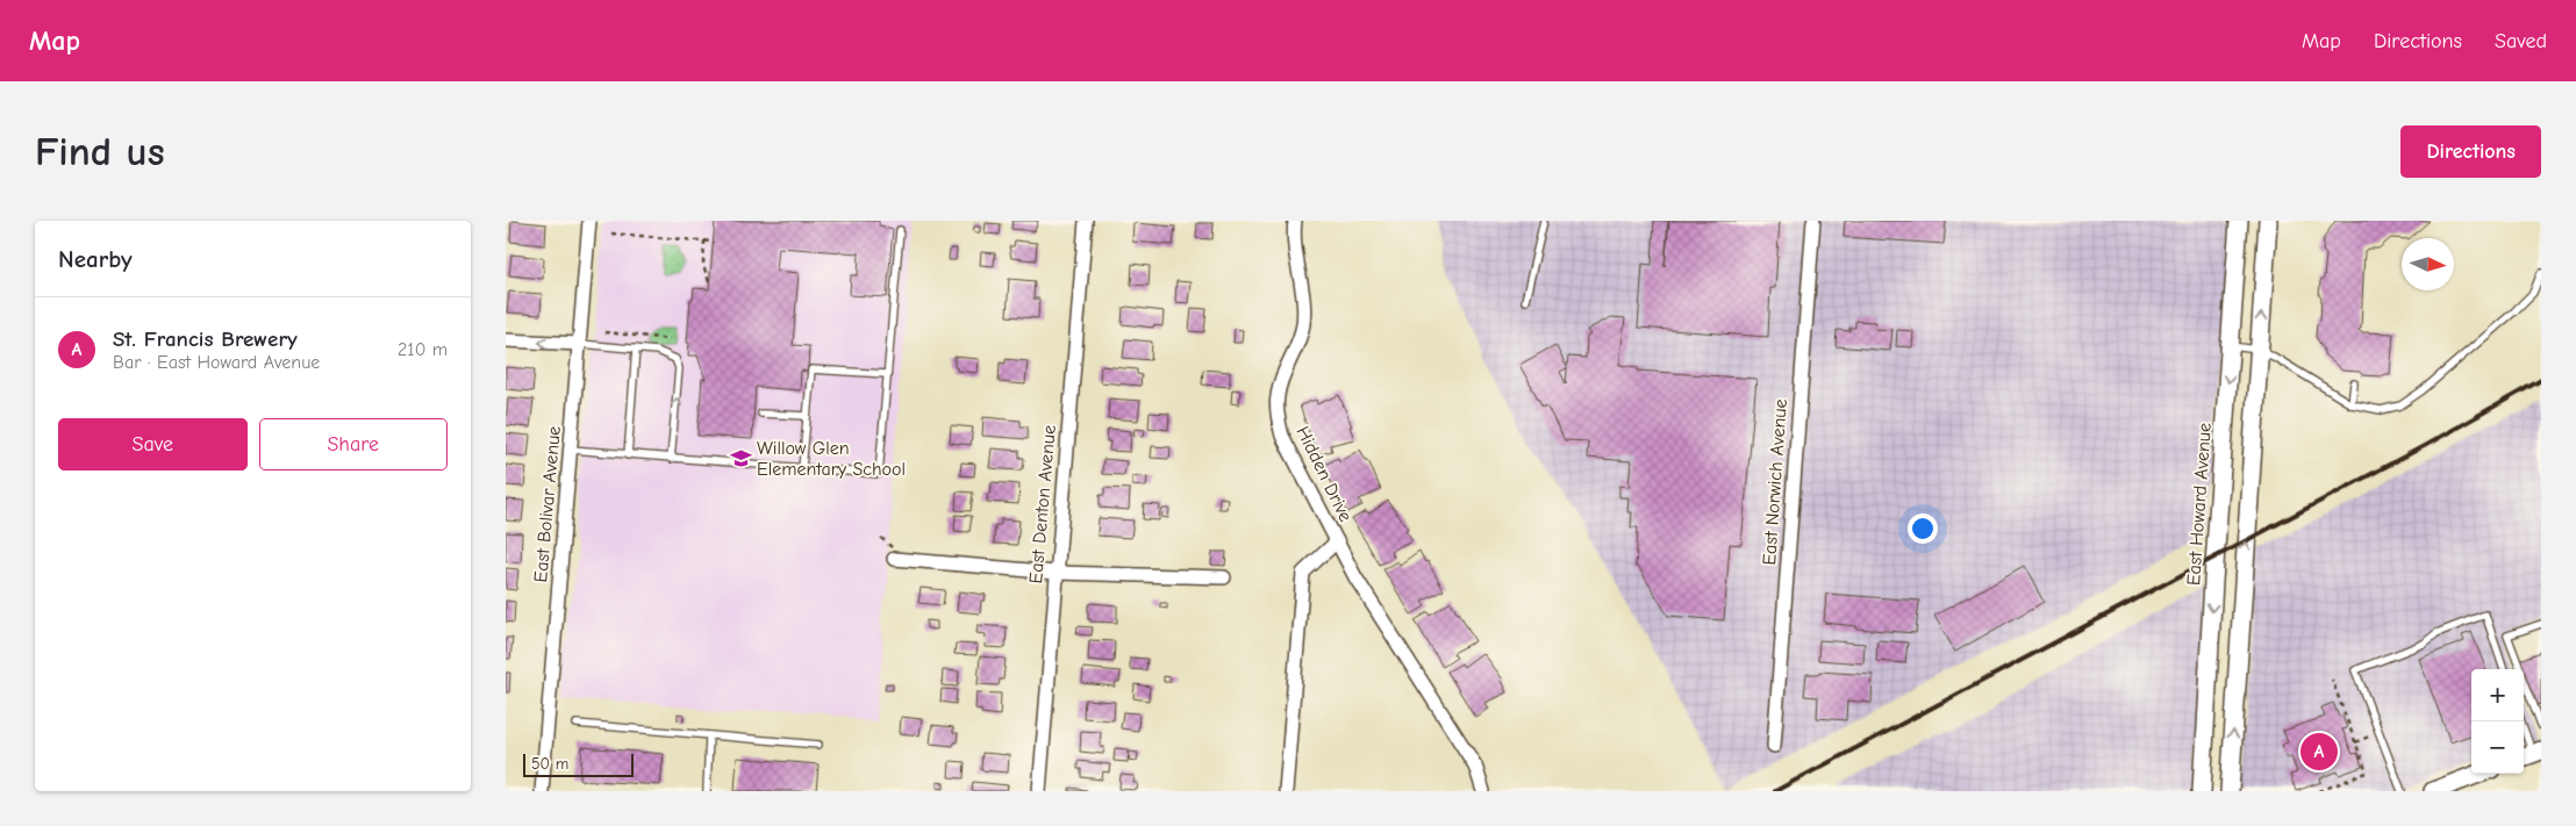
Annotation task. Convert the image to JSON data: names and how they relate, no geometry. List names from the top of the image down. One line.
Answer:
{"streets":{"main road":["East Howard Avenue"],"street":["Hidden Drive","East Norwich Avenue","East Bolivar Avenue","East Denton Avenue"]},"places":{"school or university":["Willow Glen Elementary School"]},"scale_bar":"50 m","north":"right","page":{"header":"Map","nav":["Map","Directions","Saved"],"buttons":["Directions",["Save","Share"]],"title":"Find us","heading":"Nearby","list":[{"mark":"A","name":"St. Francis Brewery","note":"Bar · East Howard Avenue","value":"210 m"}],"map_buttons":["+","−"],"pins":"A","scale":"50 m"}}
